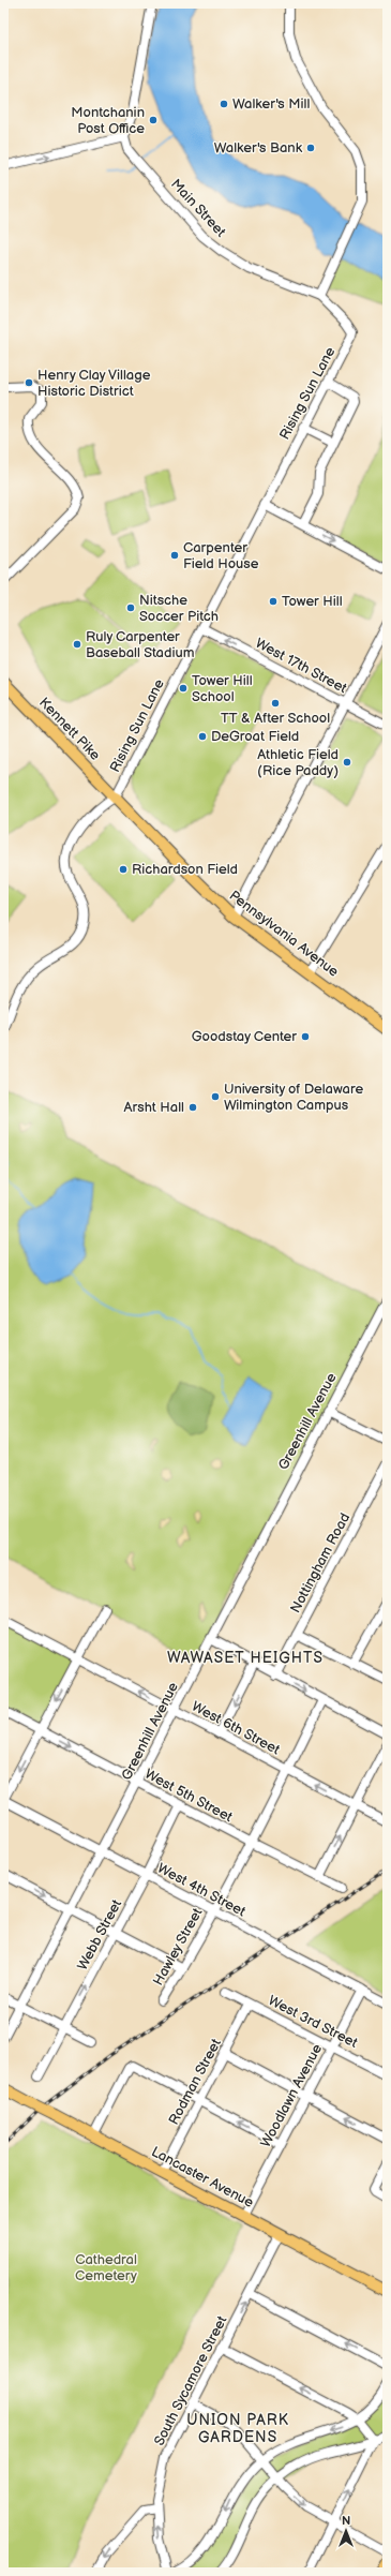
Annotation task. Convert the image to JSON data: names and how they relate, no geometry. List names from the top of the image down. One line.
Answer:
{"streets":{"main road":["Kennett Pike","Pennsylvania Avenue","Lancaster Avenue"],"street":["Main Street","Rising Sun Lane","West 17th Street","Greenhill Avenue","Nottingham Road","West 6th Street","West 5th Street","West 4th Street","Webb Street","Hawley Street","West 3rd Street","Rodman Street","Woodlawn Avenue","South Sycamore Street"]},"crossings":[["Main Street","Rising Sun Lane"],["Rising Sun Lane","West 17th Street"],["Rising Sun Lane","Kennett Pike"],["Rising Sun Lane","Pennsylvania Avenue"],["Kennett Pike","Pennsylvania Avenue"],["Greenhill Avenue","West 6th Street"],["Greenhill Avenue","West 5th Street"],["Greenhill Avenue","West 4th Street"],["West 6th Street","Hawley Street"],["West 5th Street","Webb Street"],["West 5th Street","Hawley Street"],["West 4th Street","Webb Street"],["West 4th Street","Hawley Street"],["West 4th Street","Woodlawn Avenue"],["West 3rd Street","Rodman Street"],["West 3rd Street","Woodlawn Avenue"],["Rodman Street","Lancaster Avenue"],["Woodlawn Avenue","Lancaster Avenue"],["Lancaster Avenue","South Sycamore Street"]],"one_way":["West 17th Street","West 6th Street","Webb Street"],"districts":["WAWASET HEIGHTS","UNION PARK GARDENS"],"parks":["Cathedral Cemetery"],"places":["Walker's Mill","Montchanin Post Office","Walker's Bank","Henry Clay Village Historic District","Carpenter Field House","Tower Hill","Nitsche Soccer Pitch","Ruly Carpenter Baseball Stadium","Tower Hill School","TT & After School","DeGroat Field","Athletic Field (Rice Paddy)","Richardson Field","Goodstay Center","University of Delaware Wilmington Campus","Arsht Hall"],"north":"top"}
